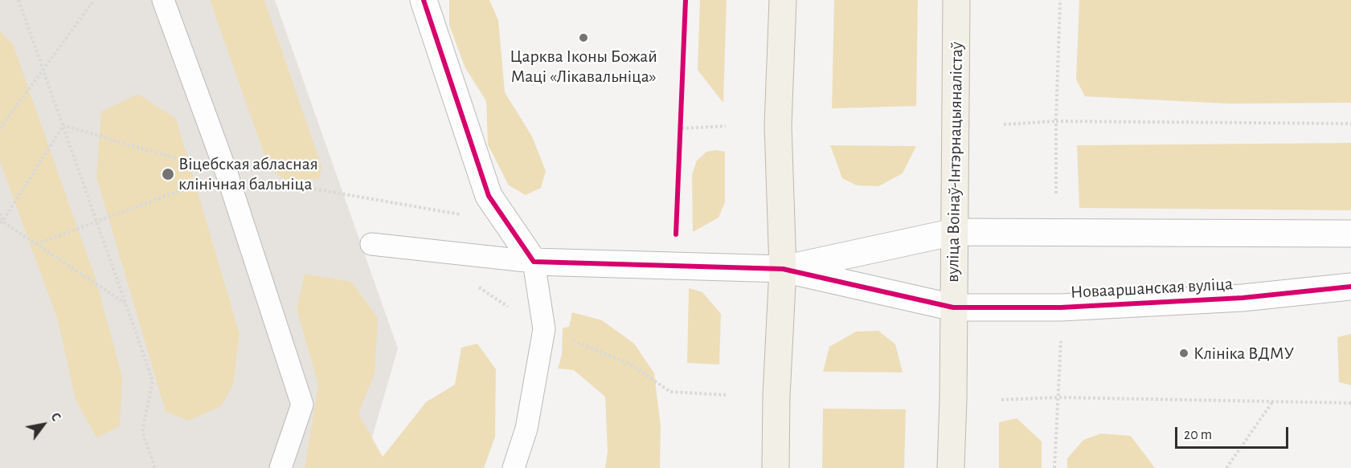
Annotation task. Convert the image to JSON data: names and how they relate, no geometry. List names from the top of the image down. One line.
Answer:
{"streets":{"main road":["вуліца Воінаў-Інтэрнацыяналістаў"],"street":["Новааршанская вуліца"]},"crossings":[["вуліца Воінаў-Інтэрнацыяналістаў","Новааршанская вуліца"]],"places":["Царква Іконы Божай Маці «Лікавальніца»","Віцебская абласная клінічная бальніца","Клініка ВДМУ"],"scale_bar":"20 m","north":"top right"}
